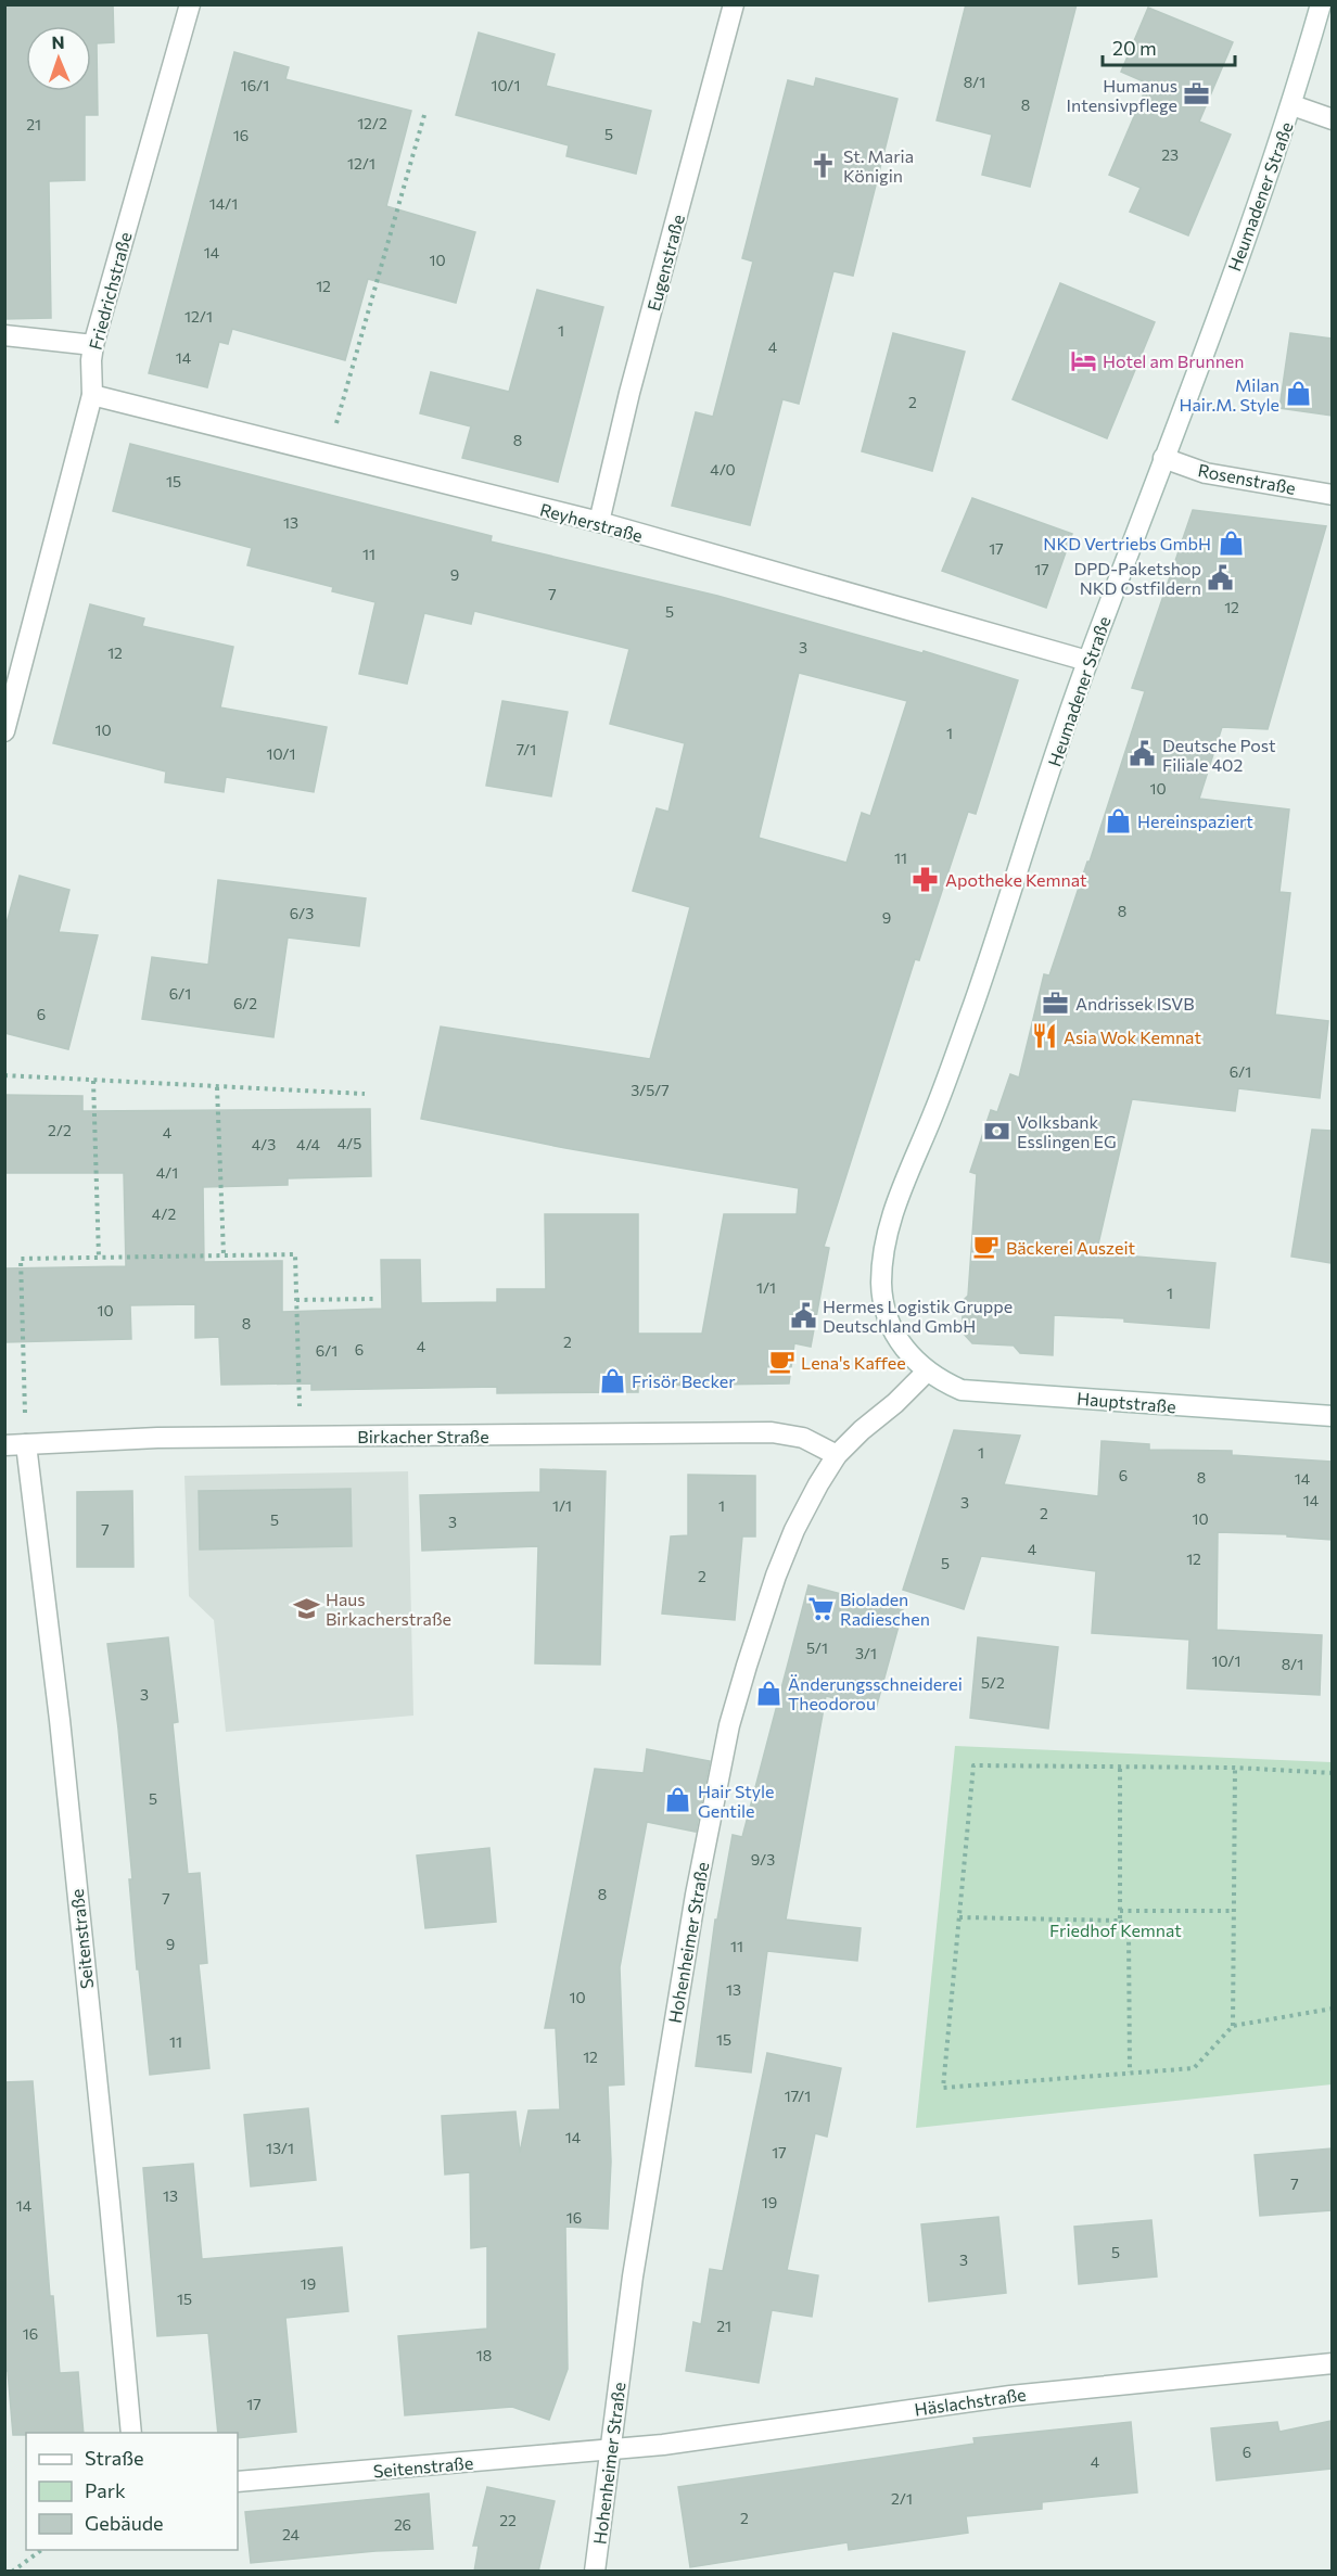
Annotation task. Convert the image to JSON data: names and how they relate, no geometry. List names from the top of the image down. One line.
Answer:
{"streets":{"street":["Heumadener Straße","Eugenstraße","Friedrichstraße","Rosenstraße","Reyherstraße","Hauptstraße","Birkacher Straße","Seitenstraße","Hohenheimer Straße","Häslachstraße"]},"crossings":[["Heumadener Straße","Rosenstraße"],["Heumadener Straße","Reyherstraße"],["Heumadener Straße","Hauptstraße"],["Heumadener Straße","Hohenheimer Straße"],["Eugenstraße","Reyherstraße"],["Friedrichstraße","Reyherstraße"],["Hauptstraße","Hohenheimer Straße"],["Birkacher Straße","Seitenstraße"],["Birkacher Straße","Hohenheimer Straße"],["Seitenstraße","Hohenheimer Straße"],["Seitenstraße","Häslachstraße"],["Hohenheimer Straße","Häslachstraße"]],"parks":["Friedhof Kemnat"],"places":{"office":["Humanus Intensivpflege","Andrissek ISVB"],"church":["St. Maria Königin"],"hotel":["Hotel am Brunnen"],"shop":["Milan Hair.M. Style","NKD Vertriebs GmbH","Hereinspaziert","Frisör Becker","Änderungsschneiderei Theodorou","Hair Style Gentile"],"public building":["DPD-Paketshop NKD Ostfildern","Deutsche Post Filiale 402","Hermes Logistik Gruppe Deutschland GmbH"],"pharmacy":["Apotheke Kemnat"],"restaurant":["Asia Wok Kemnat"],"bank":["Volksbank Esslingen EG"],"cafe":["Bäckerei Auszeit","Lena's Kaffee"],"school or university":["Haus Birkacherstraße"],"supermarket":["Bioladen Radieschen"]},"house_numbers":["8/1","16/1","10/1","8","12/2","21","5","16","23","12/1","14/1","14","10","12","12/1","1","4","14","2","8","4/0","15","13","17","11","17","9","7","12","5","3","12","10","1","7/1","10/1","10","11","8","6/3","9","6/1","6/2","6","6/1","3/5/7","2/2","4","4/5","4/3","4/4","4/1","4/2","1/1","1","10","8","2","4","6","6/1","1","6","8","14","14","3","1/1","1","2","10","5","3","7","4","12","5","2","5/1","3/1","10/1","8/1","5/2","3","5","9/3","8","7","9","11","13","10","15","11","12","17/1","14","13/1","17","7","13","19","14","16","5","3","19","15","21","16","18","17","6","4","2/1","2","22","26","24"],"legend":["Straße","Park","Gebäude"],"scale_bar":"20 m","north":"top"}
